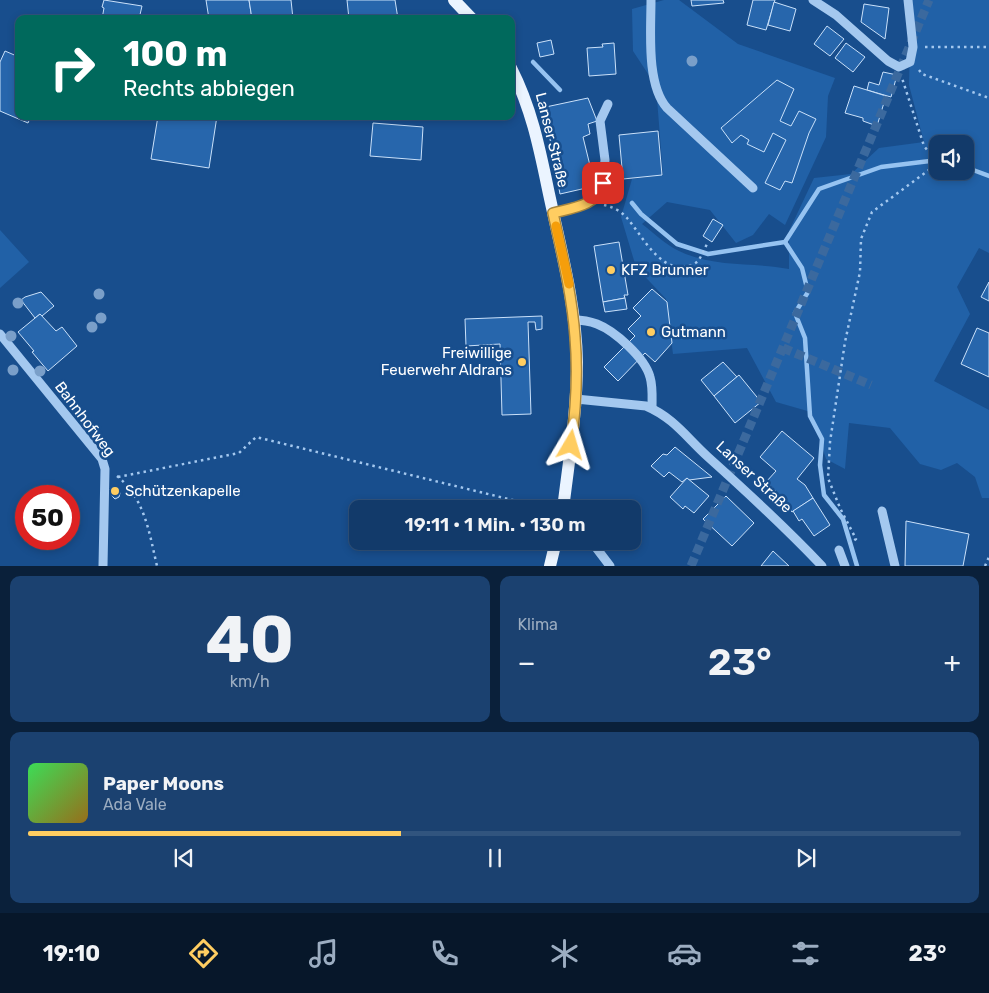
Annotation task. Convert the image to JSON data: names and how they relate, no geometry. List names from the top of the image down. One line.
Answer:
{"streets":{"main road":["Lanser Straße"],"street":["Bahnhofweg"]},"places":["KFZ Brunner","Gutmann","Freiwillige Feuerwehr Aldrans","Schützenkapelle"],"page":{"turn":["100 m","Rechts abbiegen"],"limit":"50","trip":"19:11 · 1 Min. · 130 m","tile":[["40","km/h"],"Klima"],"heat":["−","23°","+"],"song":["Paper Moons","Ada Vale"],"tabs":["19:10","23°"]}}
